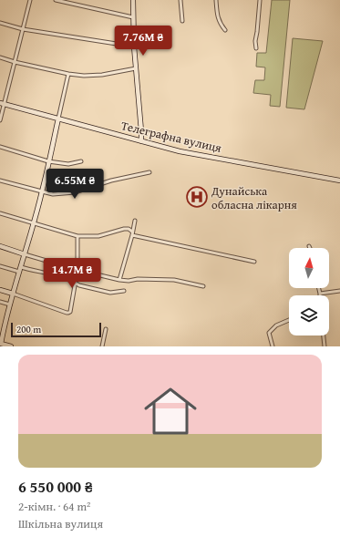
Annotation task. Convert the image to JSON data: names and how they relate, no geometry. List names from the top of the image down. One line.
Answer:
{"streets":{"main road":["Телеграфна вулиця"]},"places":{"hospital":["Дунайська обласна лікарня"]},"scale_bar":"200 m","north":"top","page":{"price":["7.76M ₴","6.55M ₴","14.7M ₴"],"scale":"200 m","list":[{"name":"6 550 000 ₴","note":"2-кімн. · 64 m² · Шкільна вулиця"}]}}
